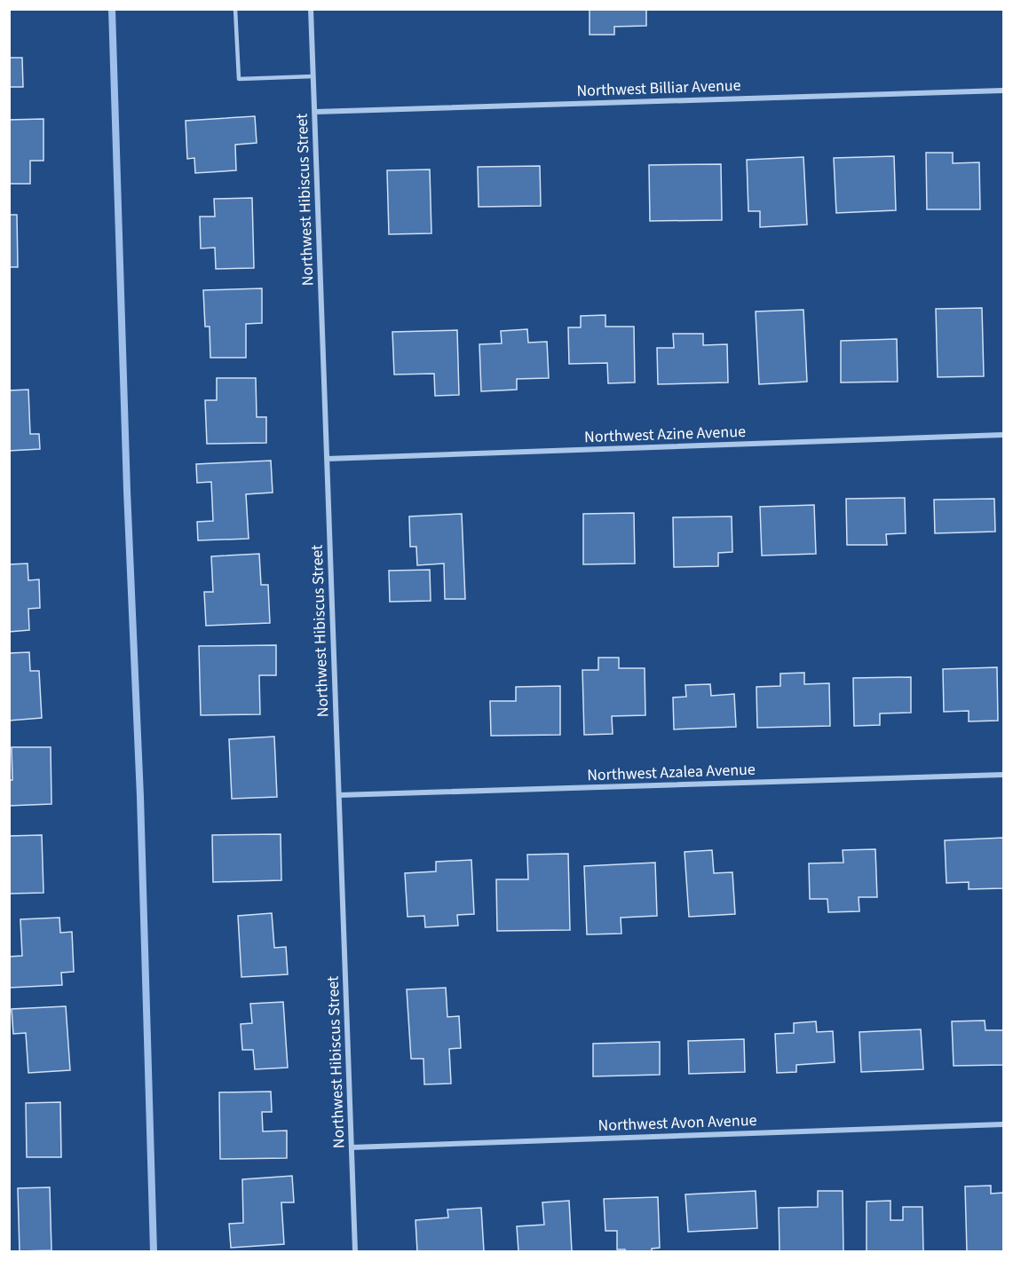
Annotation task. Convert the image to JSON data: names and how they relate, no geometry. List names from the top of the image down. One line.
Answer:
{"streets":{"street":["Northwest Billiar Avenue","Northwest Hibiscus Street","Northwest Azine Avenue","Northwest Azalea Avenue","Northwest Avon Avenue"]},"crossings":[["Northwest Billiar Avenue","Northwest Hibiscus Street"],["Northwest Hibiscus Street","Northwest Azine Avenue"],["Northwest Hibiscus Street","Northwest Azalea Avenue"],["Northwest Hibiscus Street","Northwest Avon Avenue"]]}
